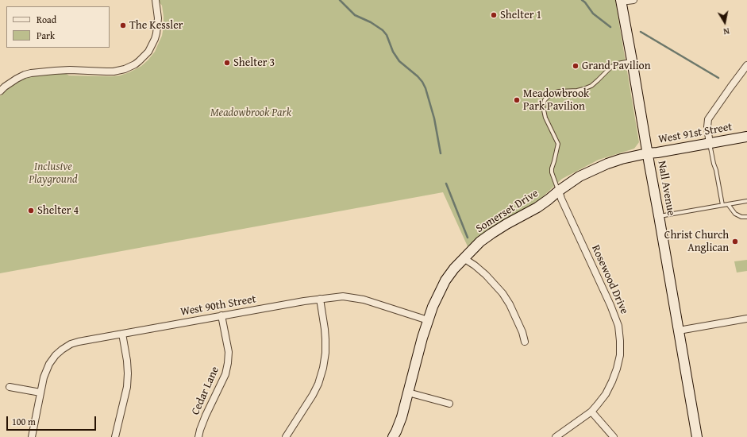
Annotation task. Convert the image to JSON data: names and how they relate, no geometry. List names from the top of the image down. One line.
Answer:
{"streets":{"street":["West 91st Street","Nall Avenue","Somerset Drive","Rosewood Drive","West 90th Street","Cedar Lane"]},"crossings":[["West 91st Street","Nall Avenue"],["West 91st Street","Somerset Drive"],["Nall Avenue","Somerset Drive"],["Somerset Drive","Rosewood Drive"],["Somerset Drive","West 90th Street"],["West 90th Street","Cedar Lane"]],"parks":["Meadowbrook Park","Inclusive Playground"],"places":["Shelter 1","The Kessler","Shelter 3","Grand Pavilion","Meadowbrook Park Pavilion","Shelter 4","Christ Church Anglican"],"legend":["Road","Park"],"scale_bar":"100 m","north":"bottom"}
